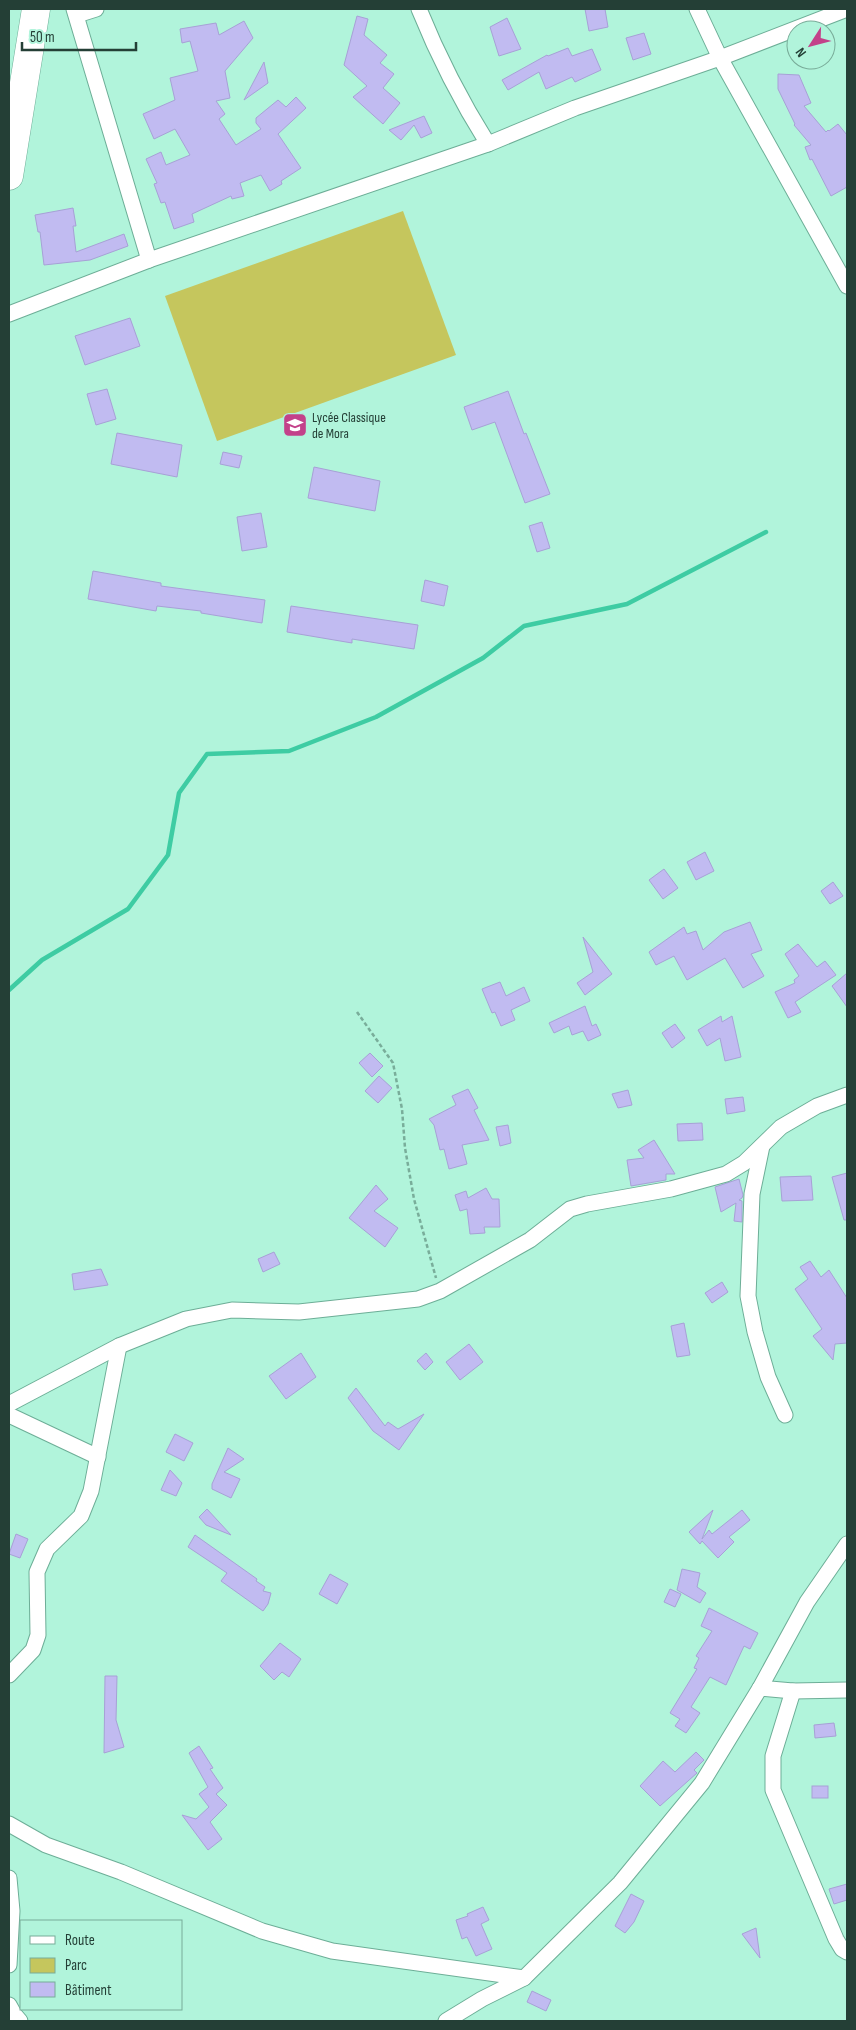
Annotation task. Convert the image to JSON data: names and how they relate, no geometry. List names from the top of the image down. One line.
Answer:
{"places":{"school or university":["Lycée Classique de Mora"]},"legend":["Route","Parc","Bâtiment"],"scale_bar":"50 m","north":"bottom left"}
